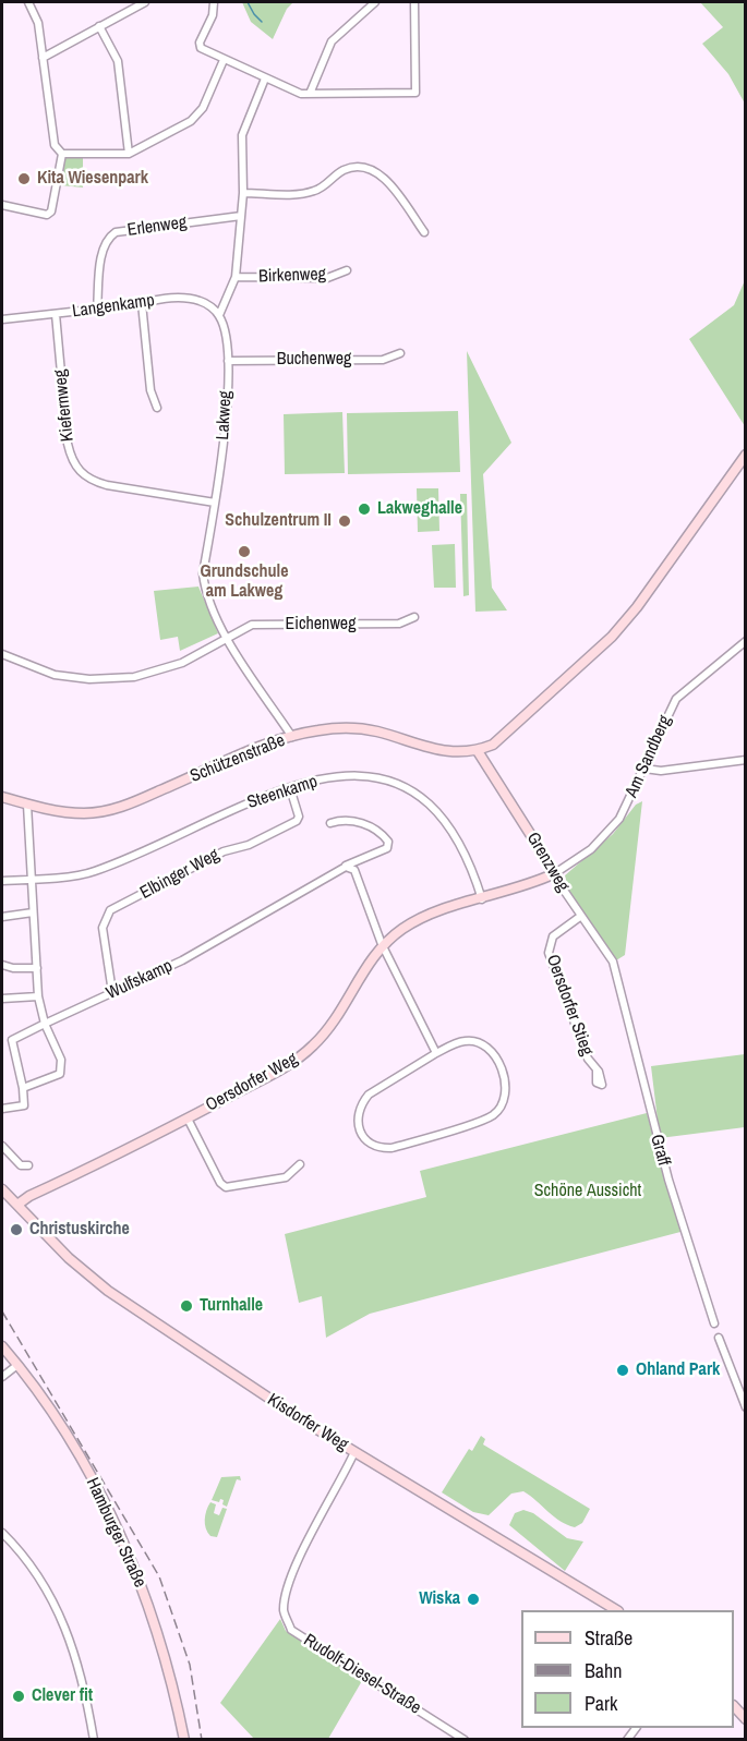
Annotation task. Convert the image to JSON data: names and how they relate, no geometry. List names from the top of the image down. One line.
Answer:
{"streets":{"street":["Erlenweg","Birkenweg","Langenkamp","Buchenweg","Kiefernweg","Lakweg","Eichenweg","Am Sandberg","Schützenstraße","Steenkamp","Grenzweg","Elbinger Weg","Wulfskamp","Oersdorfer Stieg","Oersdorfer Weg","Graff","Kisdorfer Weg","Hamburger Straße","Rudolf-Diesel-Straße"]},"crossings":[["Erlenweg","Langenkamp"],["Langenkamp","Kiefernweg"],["Langenkamp","Lakweg"],["Buchenweg","Lakweg"],["Kiefernweg","Lakweg"],["Lakweg","Eichenweg"],["Lakweg","Schützenstraße"],["Am Sandberg","Grenzweg"],["Am Sandberg","Oersdorfer Weg"],["Schützenstraße","Grenzweg"],["Steenkamp","Elbinger Weg"],["Steenkamp","Oersdorfer Weg"],["Grenzweg","Oersdorfer Stieg"],["Grenzweg","Oersdorfer Weg"],["Grenzweg","Graff"],["Elbinger Weg","Wulfskamp"],["Oersdorfer Weg","Kisdorfer Weg"],["Kisdorfer Weg","Rudolf-Diesel-Straße"]],"parks":["Schöne Aussicht"],"places":["Kita Wiesenpark","Lakweghalle","Schulzentrum II","Grundschule am Lakweg","Christuskirche","Turnhalle","Ohland Park","Wiska","Clever fit"],"legend":["Straße","Bahn","Park"]}
